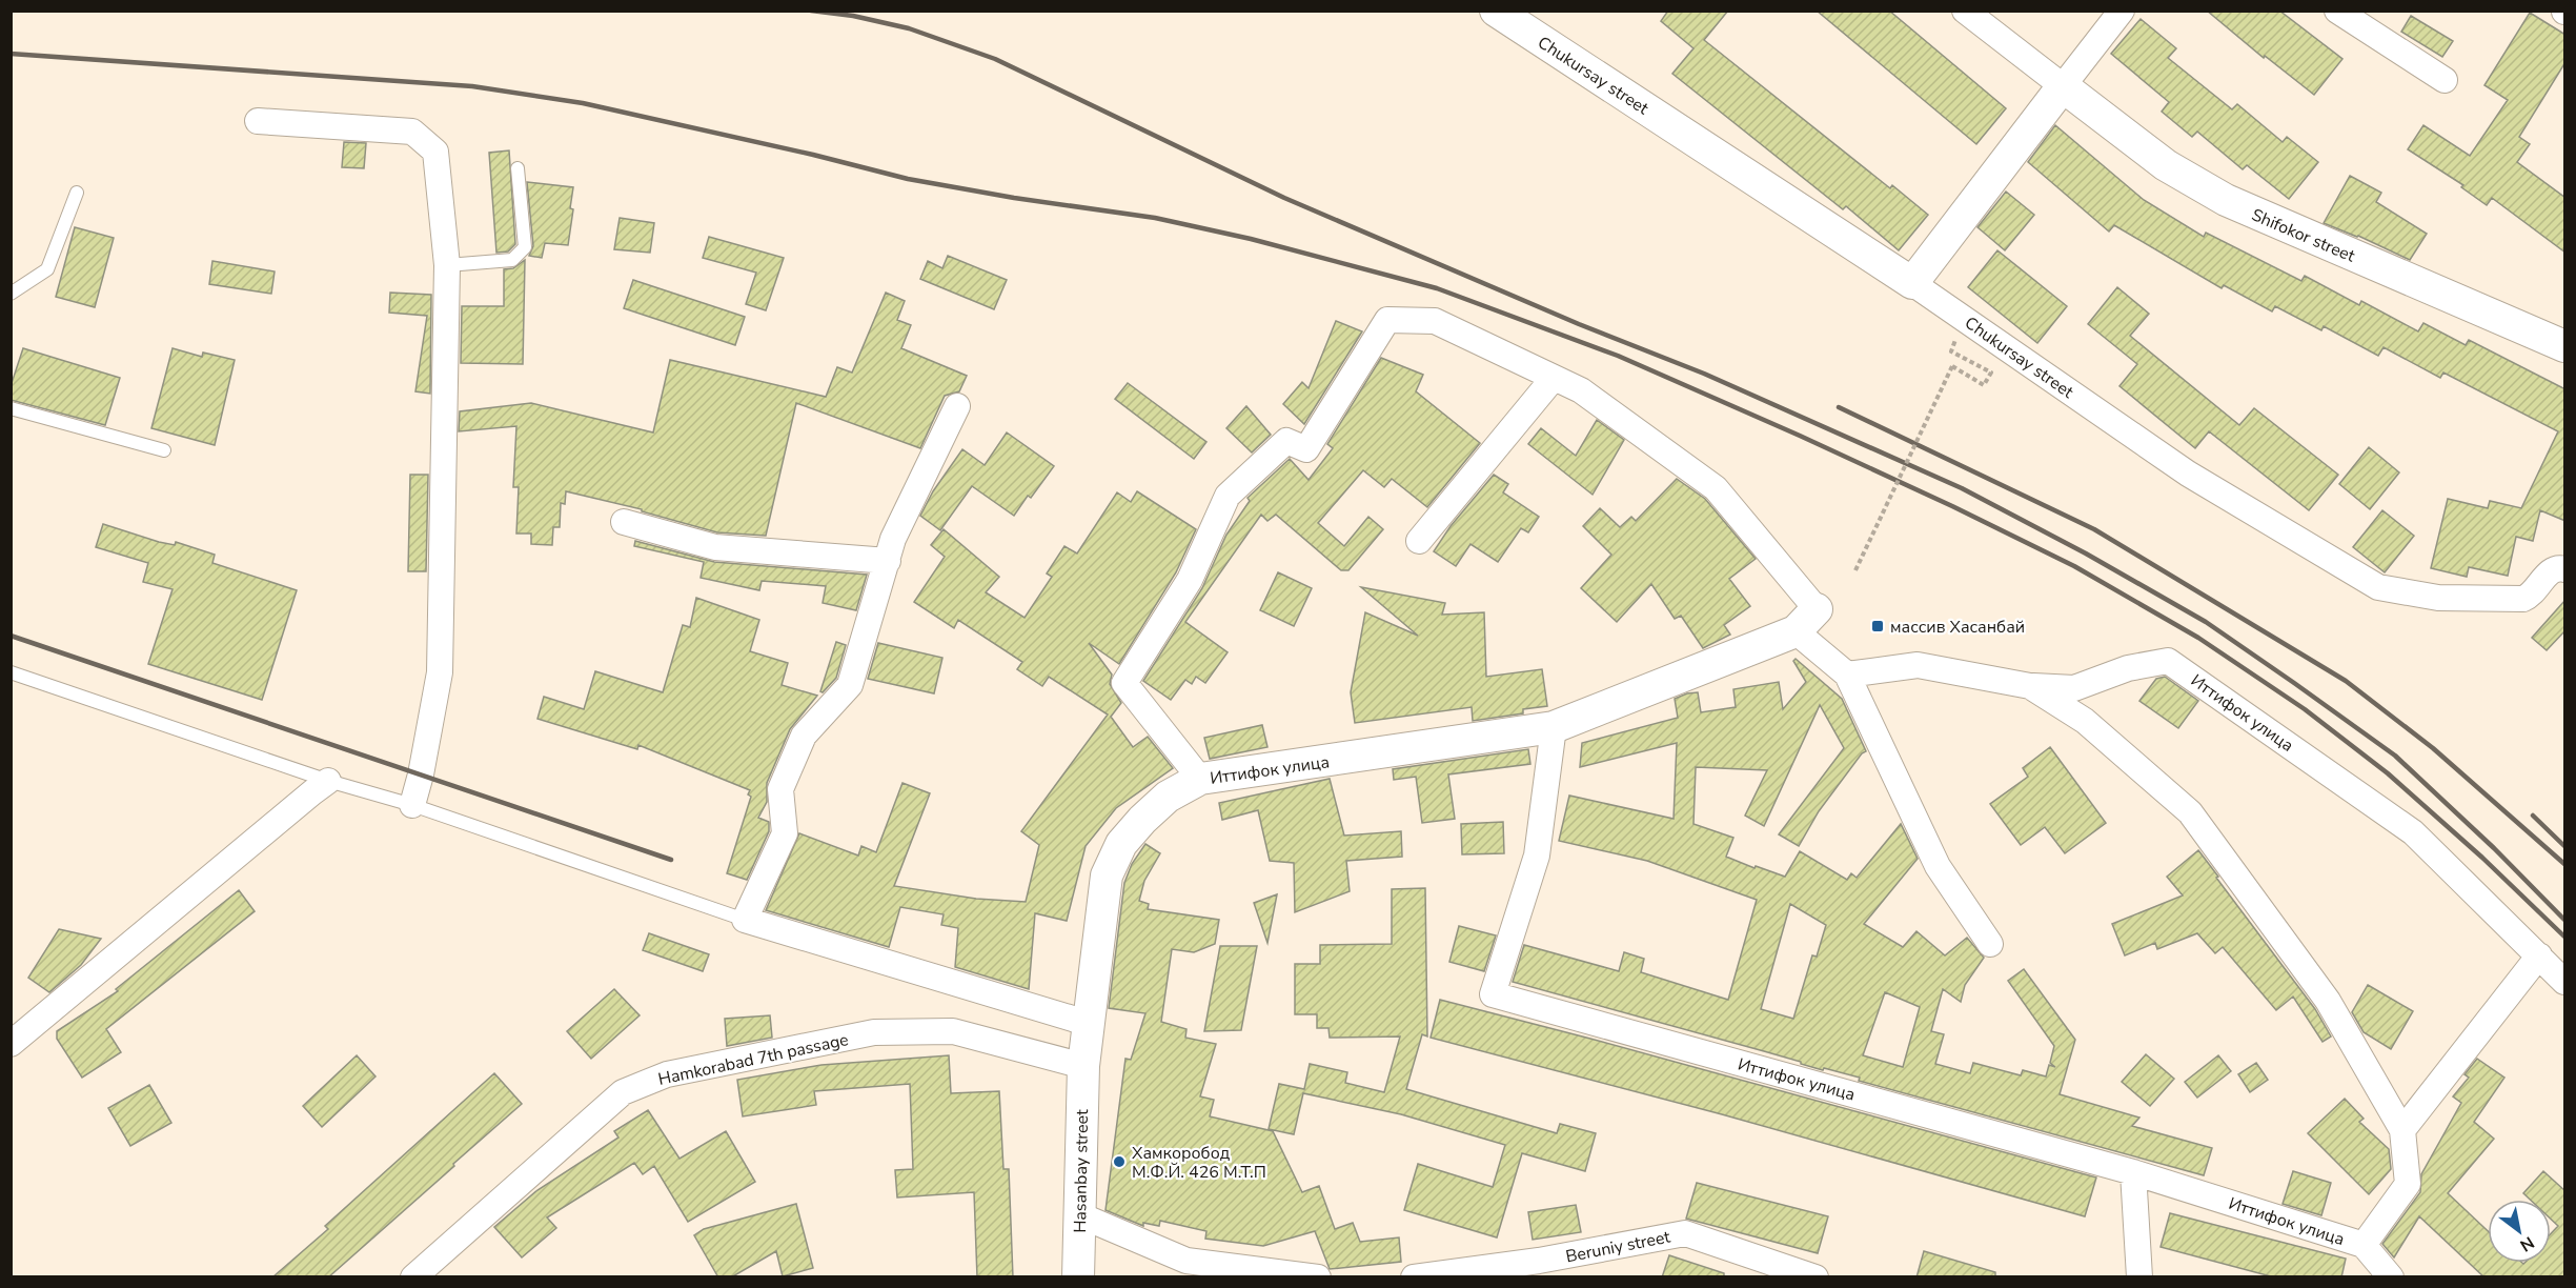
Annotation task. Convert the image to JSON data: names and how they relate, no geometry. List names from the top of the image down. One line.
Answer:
{"streets":{"street":["Chukursay street","Shifokor street","Иттифок улица","Hamkorabad 7th passage","Hasanbay street","Beruniy street"]},"crossings":[["Иттифок улица","Hamkorabad 7th passage"],["Иттифок улица","Hasanbay street"],["Hamkorabad 7th passage","Hasanbay street"]],"places":{"transit":["массив Хасанбай"],"other":["Хамкоробод М.Ф.Й. 426 М.Т.П"]},"north":"bottom right"}
